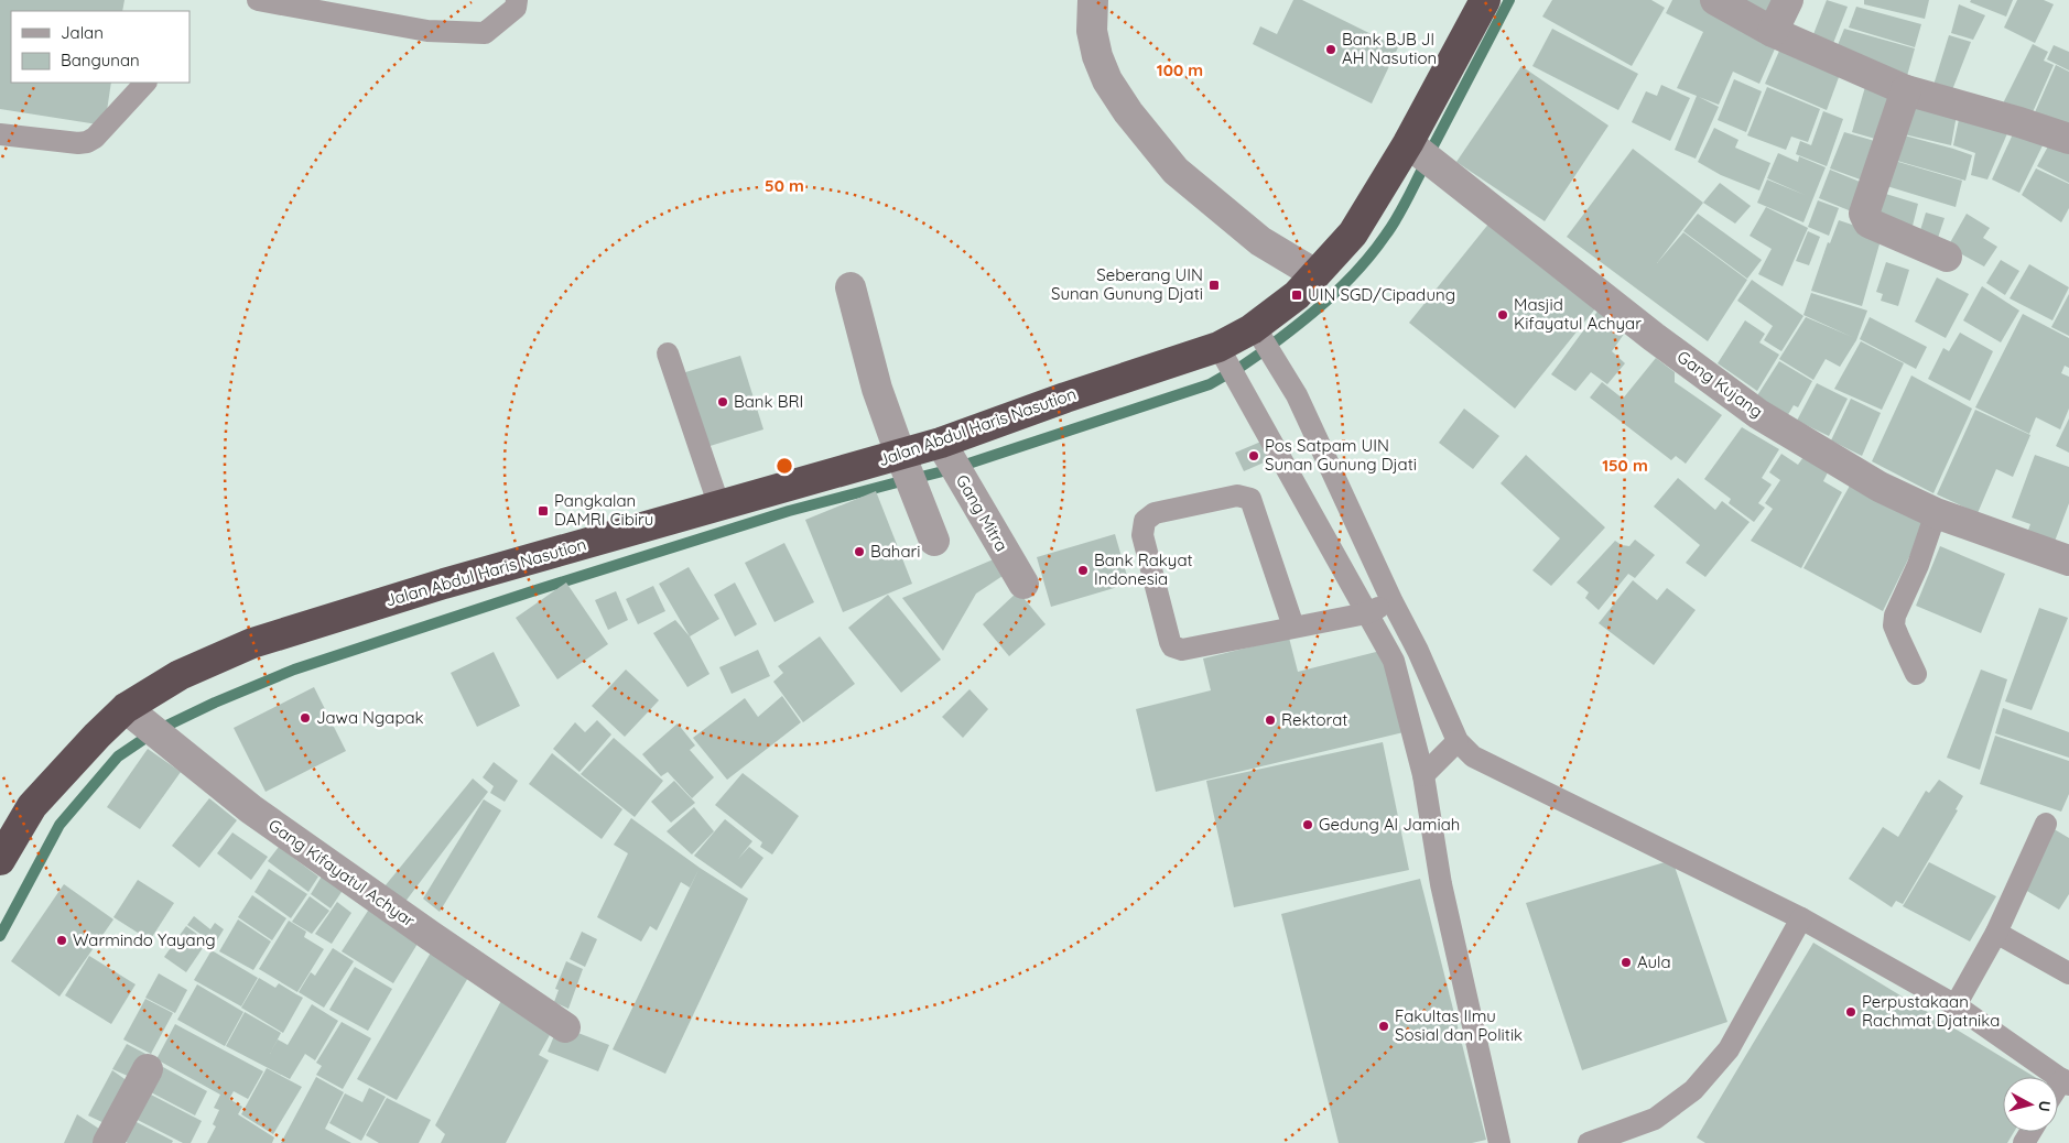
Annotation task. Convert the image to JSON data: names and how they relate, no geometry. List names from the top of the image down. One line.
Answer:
{"streets":{"highway":["Jalan Abdul Haris Nasution"],"street":["Gang Kujang","Gang Mitra","Gang Kifayatul Achyar"]},"crossings":[["Gang Kujang","Jalan Abdul Haris Nasution"],["Jalan Abdul Haris Nasution","Gang Mitra"],["Jalan Abdul Haris Nasution","Gang Kifayatul Achyar"]],"places":{"other":["Bank BJB Jl AH Nasution","Masjid Kifayatul Achyar","Bank BRI","Pos Satpam UIN Sunan Gunung Djati","Bahari","Bank Rakyat Indonesia","Jawa Ngapak","Rektorat","Gedung Al Jamiah","Warmindo Yayang","Aula","Perpustakaan Rachmat Djatnika","Fakultas Ilmu Sosial dan Politik"],"transit":["Seberang UIN Sunan Gunung Djati","UIN SGD/Cipadung","Pangkalan DAMRI Cibiru"]},"legend":["Jalan","Bangunan"],"north":"right","rings":["100 m","50 m","150 m"]}
